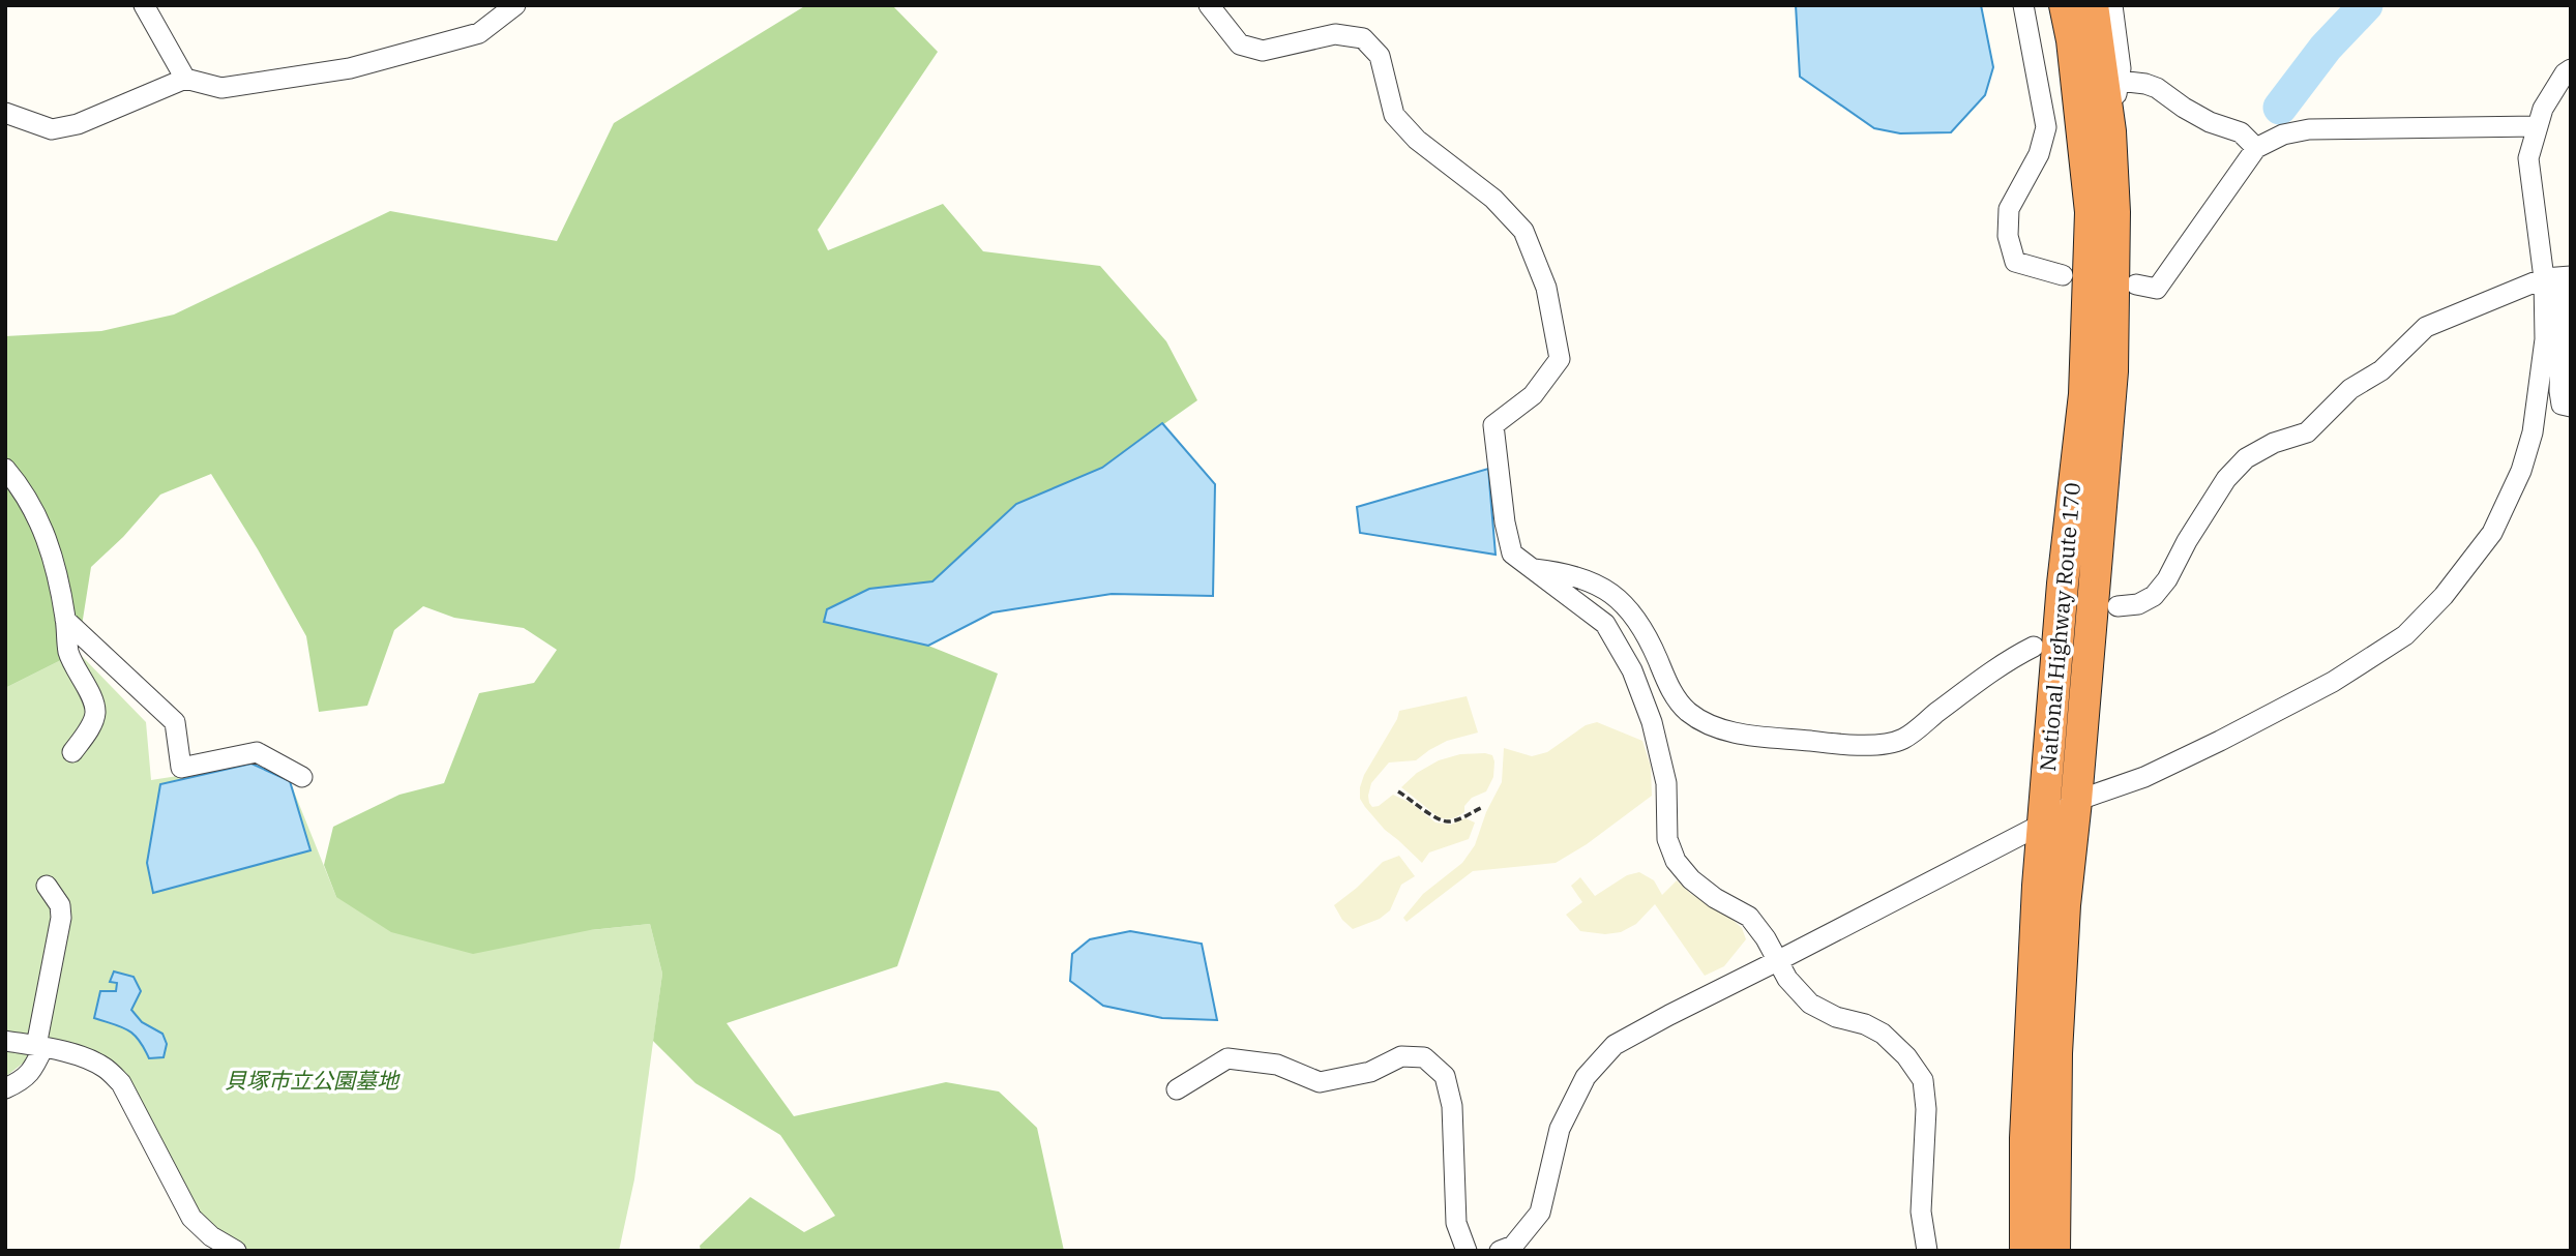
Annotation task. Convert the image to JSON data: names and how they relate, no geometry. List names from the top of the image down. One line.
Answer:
{"streets":{"highway":["National Highway Route 170"]},"parks":["貝塚市立公園墓地"]}
